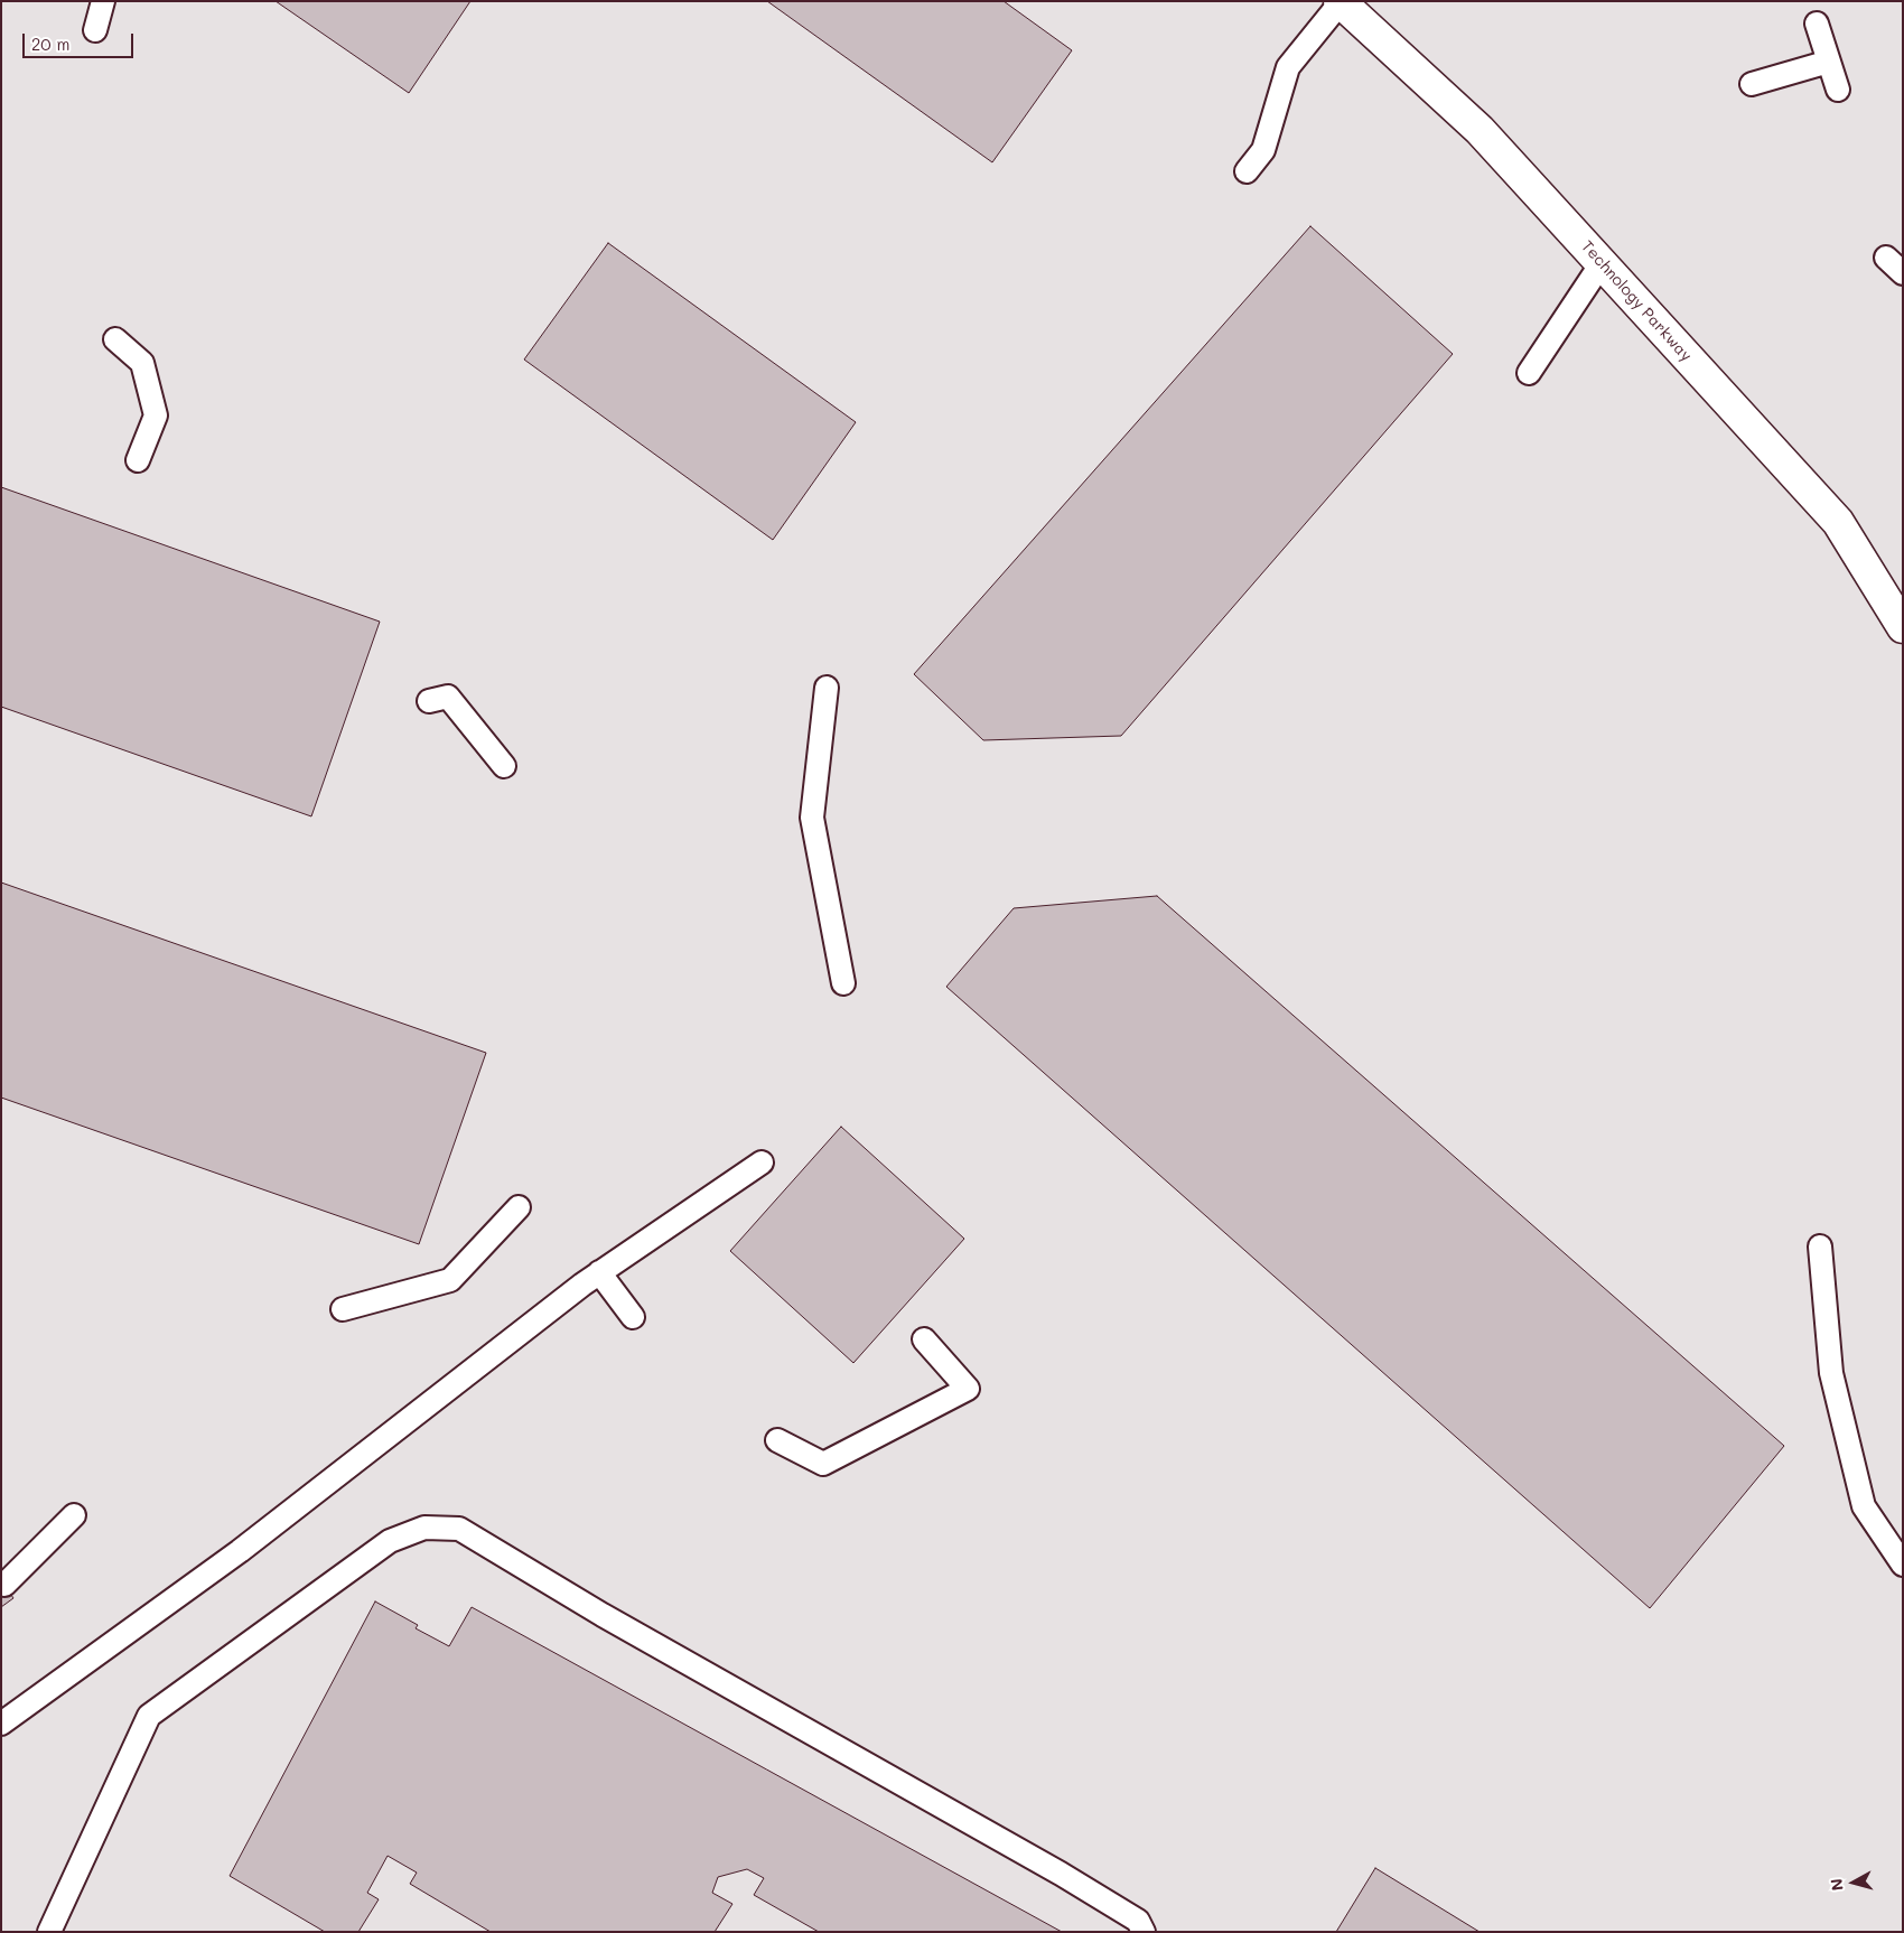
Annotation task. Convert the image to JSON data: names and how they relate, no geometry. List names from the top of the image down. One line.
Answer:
{"streets":{"street":["Technology Parkway"]},"scale_bar":"20 m","north":"left"}
